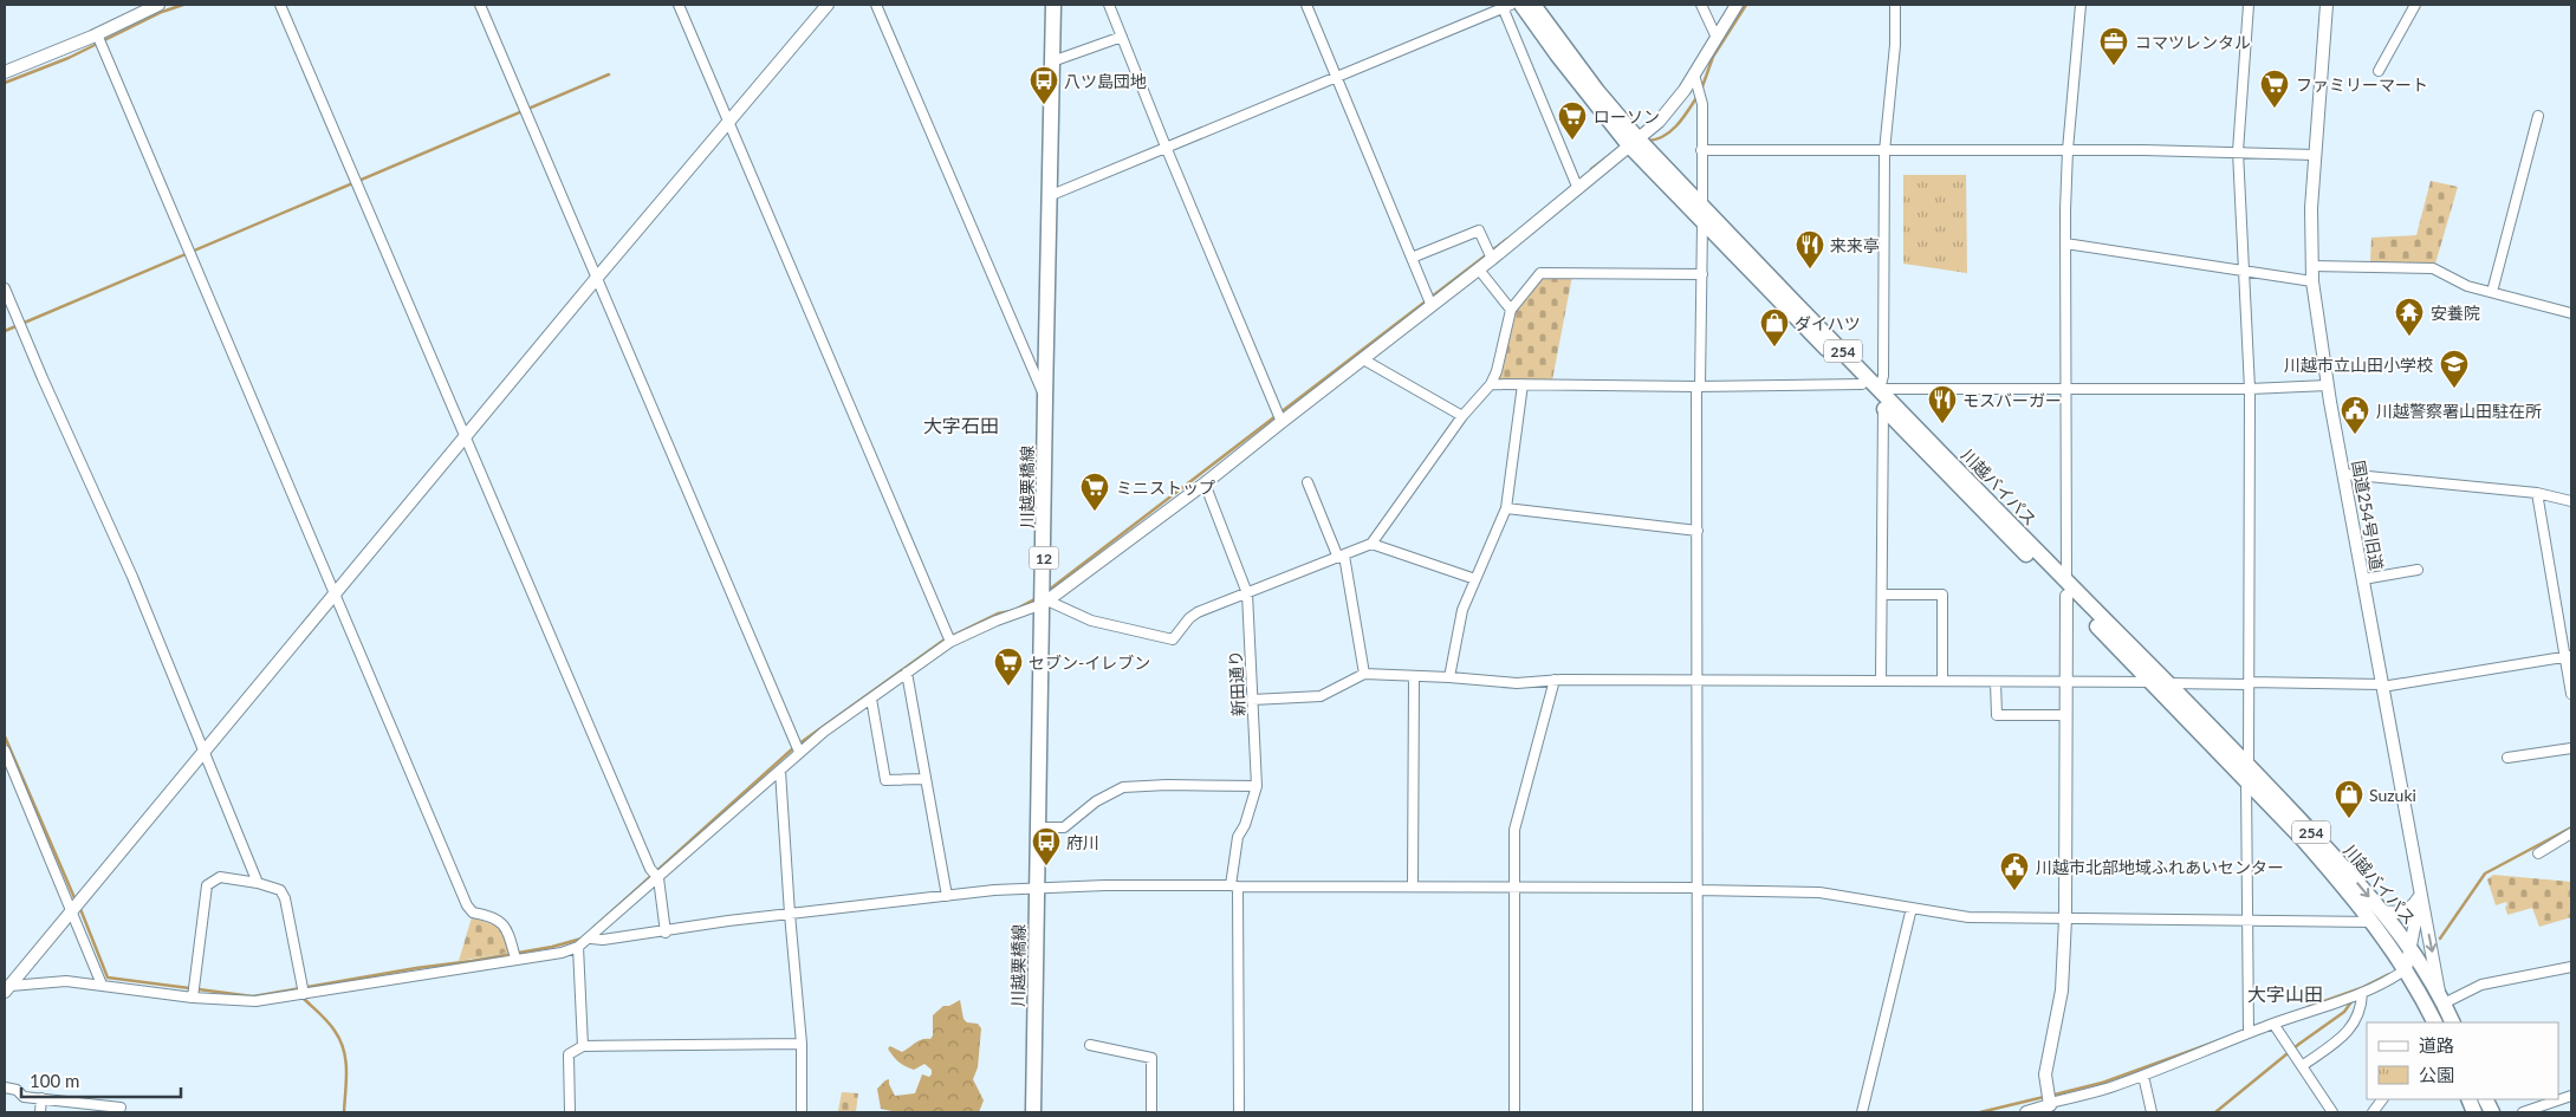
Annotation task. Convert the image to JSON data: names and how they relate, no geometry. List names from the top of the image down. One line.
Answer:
{"streets":{"main road":["254","川越栗橋線","川越バイパス","12"],"street":["国道254号旧道","新田通り"]},"crossings":[["254","川越バイパス"],["254","国道254号旧道"],["川越バイパス","国道254号旧道"]],"districts":["大字石田","大字山田"],"places":{"office":["コマツレンタル"],"bus stop":["八ツ島団地","府川"],"supermarket":["ファミリーマート","ローソン","ミニストップ","セブン-イレブン"],"restaurant":["来来亭","モスバーガー"],"temple":["安養院"],"shop":["ダイハツ","Suzuki"],"school or university":["川越市立山田小学校"],"public building":["川越警察署山田駐在所","川越市北部地域ふれあいセンター"]},"legend":["道路","公園"],"scale_bar":"100 m"}
